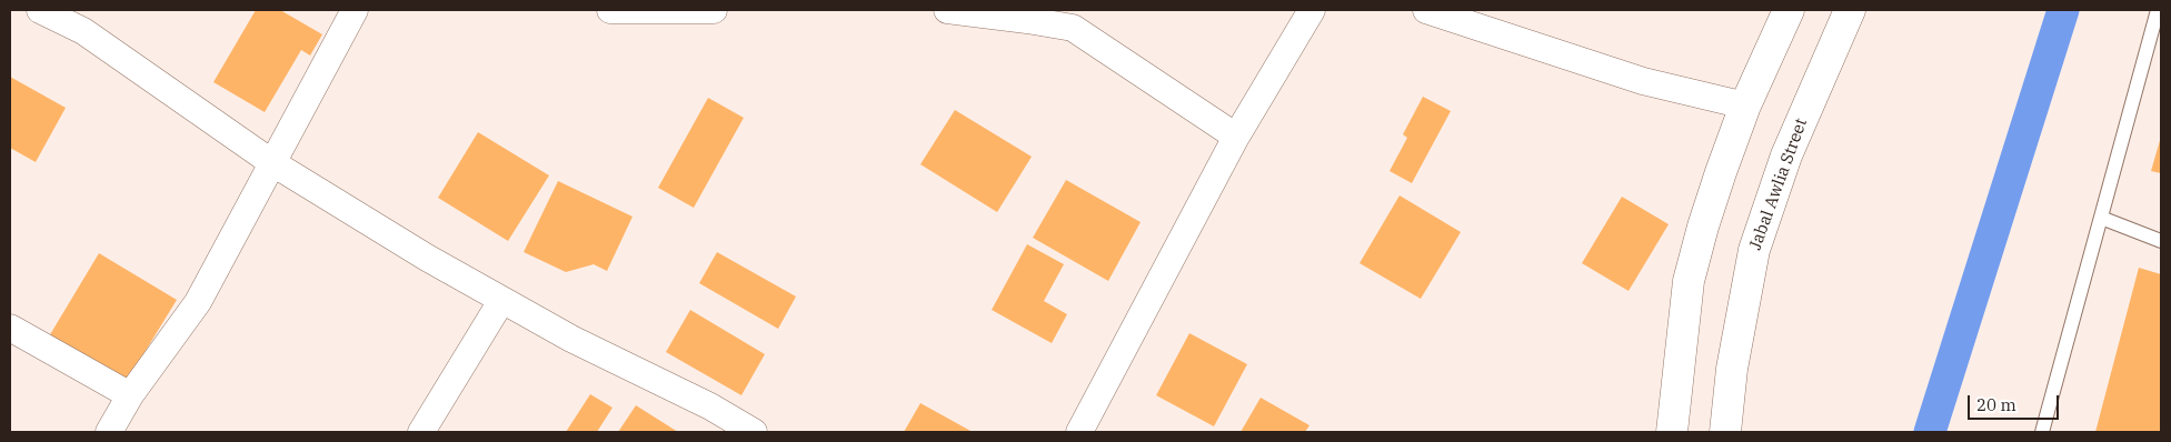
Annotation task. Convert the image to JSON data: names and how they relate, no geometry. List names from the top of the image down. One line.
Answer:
{"streets":{"highway":["Jabal Awlia Street"]},"scale_bar":"20 m"}
